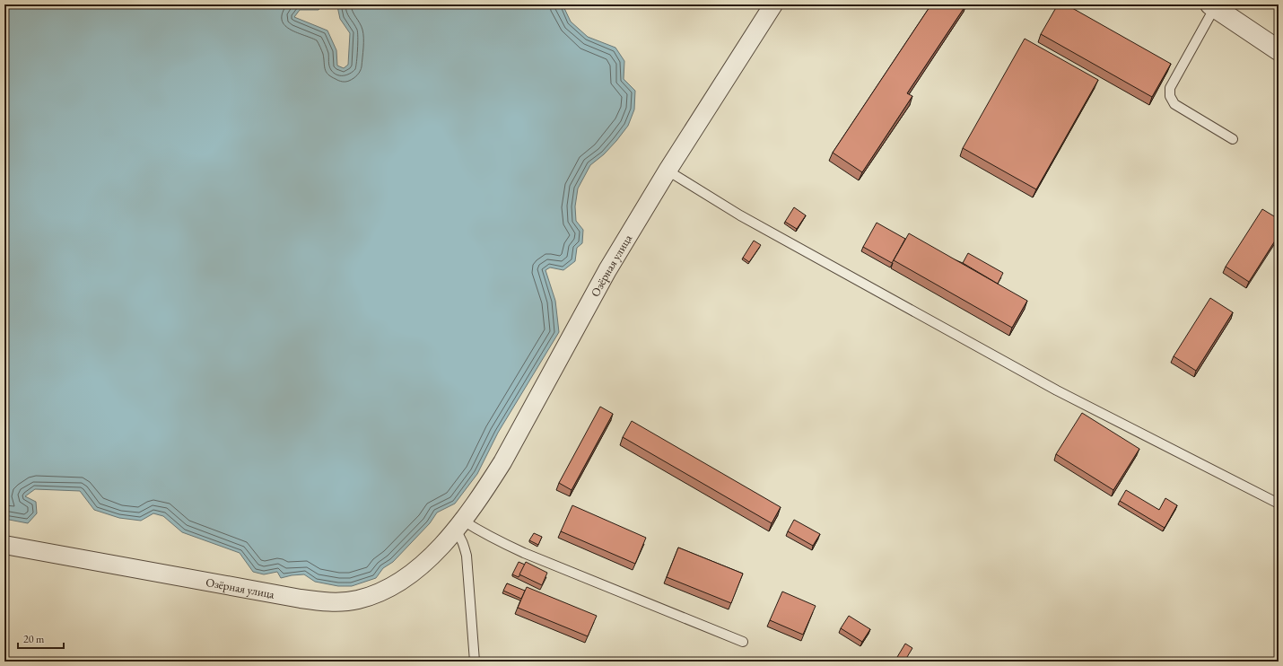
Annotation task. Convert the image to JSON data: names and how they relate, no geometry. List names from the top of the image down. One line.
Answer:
{"streets":{"street":["Озёрная улица"]},"scale_bar":"20 m"}
